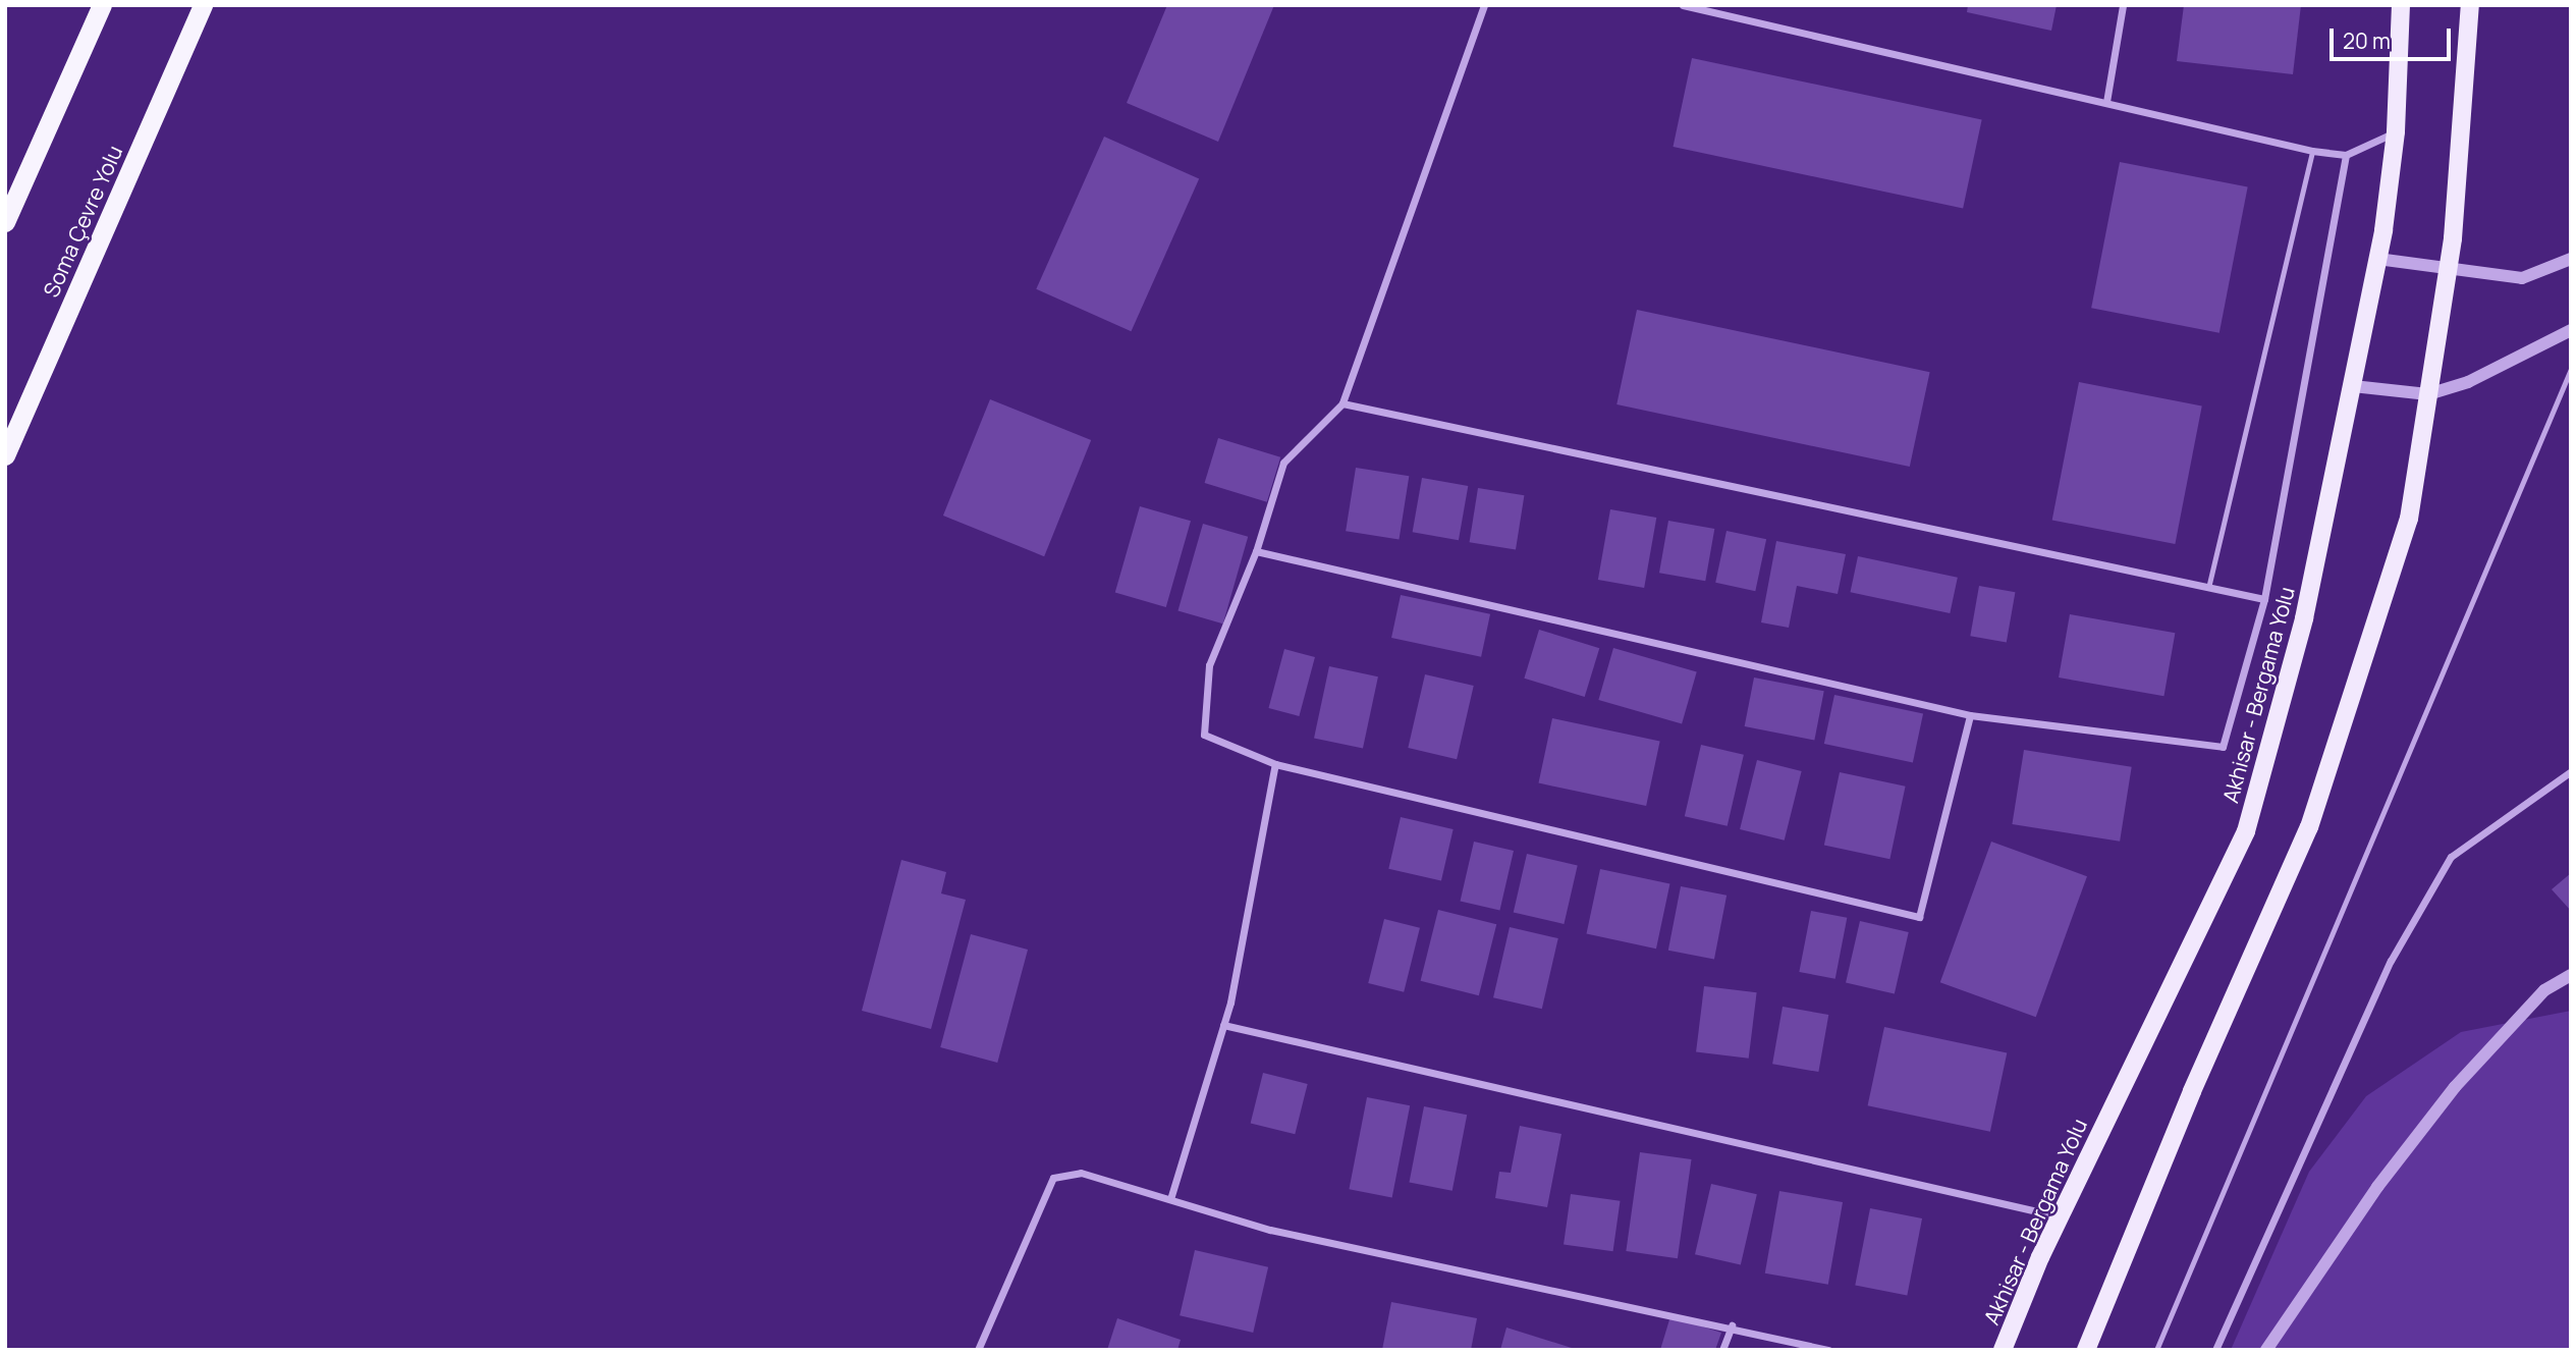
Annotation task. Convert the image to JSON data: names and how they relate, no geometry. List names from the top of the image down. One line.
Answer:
{"streets":{"highway":["Soma Çevre Yolu"],"main road":["Akhisar - Bergama Yolu"]},"scale_bar":"20 m"}
